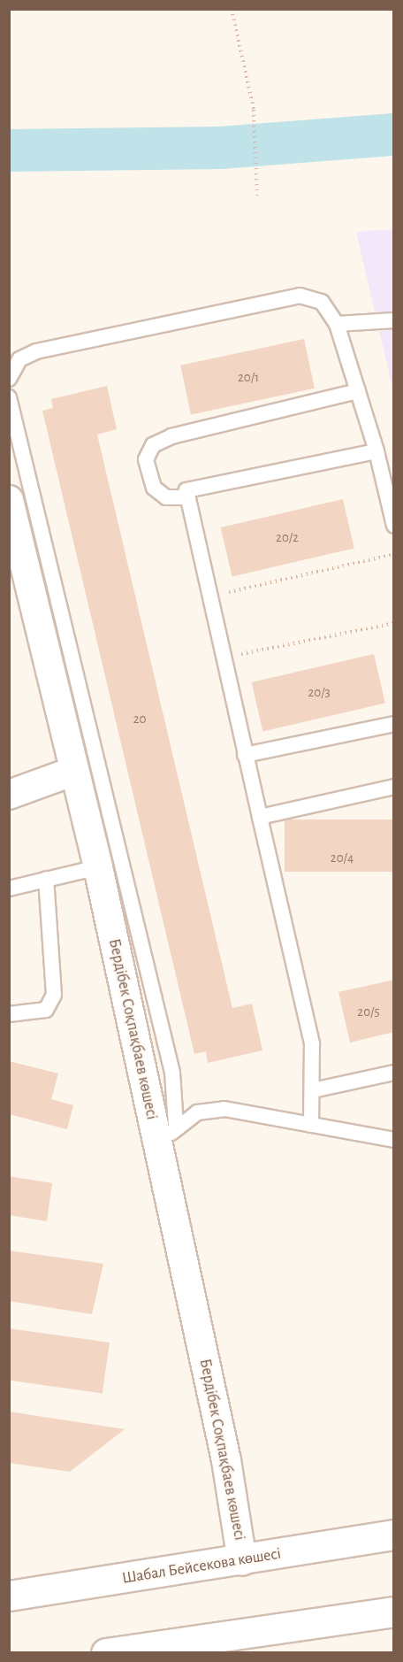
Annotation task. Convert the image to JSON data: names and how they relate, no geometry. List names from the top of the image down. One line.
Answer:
{"streets":{"main road":["Шабал Бейсекова көшесі"],"street":["Бердібек Соқпақбаев көшесі"]},"crossings":[["Бердібек Соқпақбаев көшесі","Шабал Бейсекова көшесі"]],"house_numbers":["20/1","20/2","20/3","20","20/4","20/5"]}
